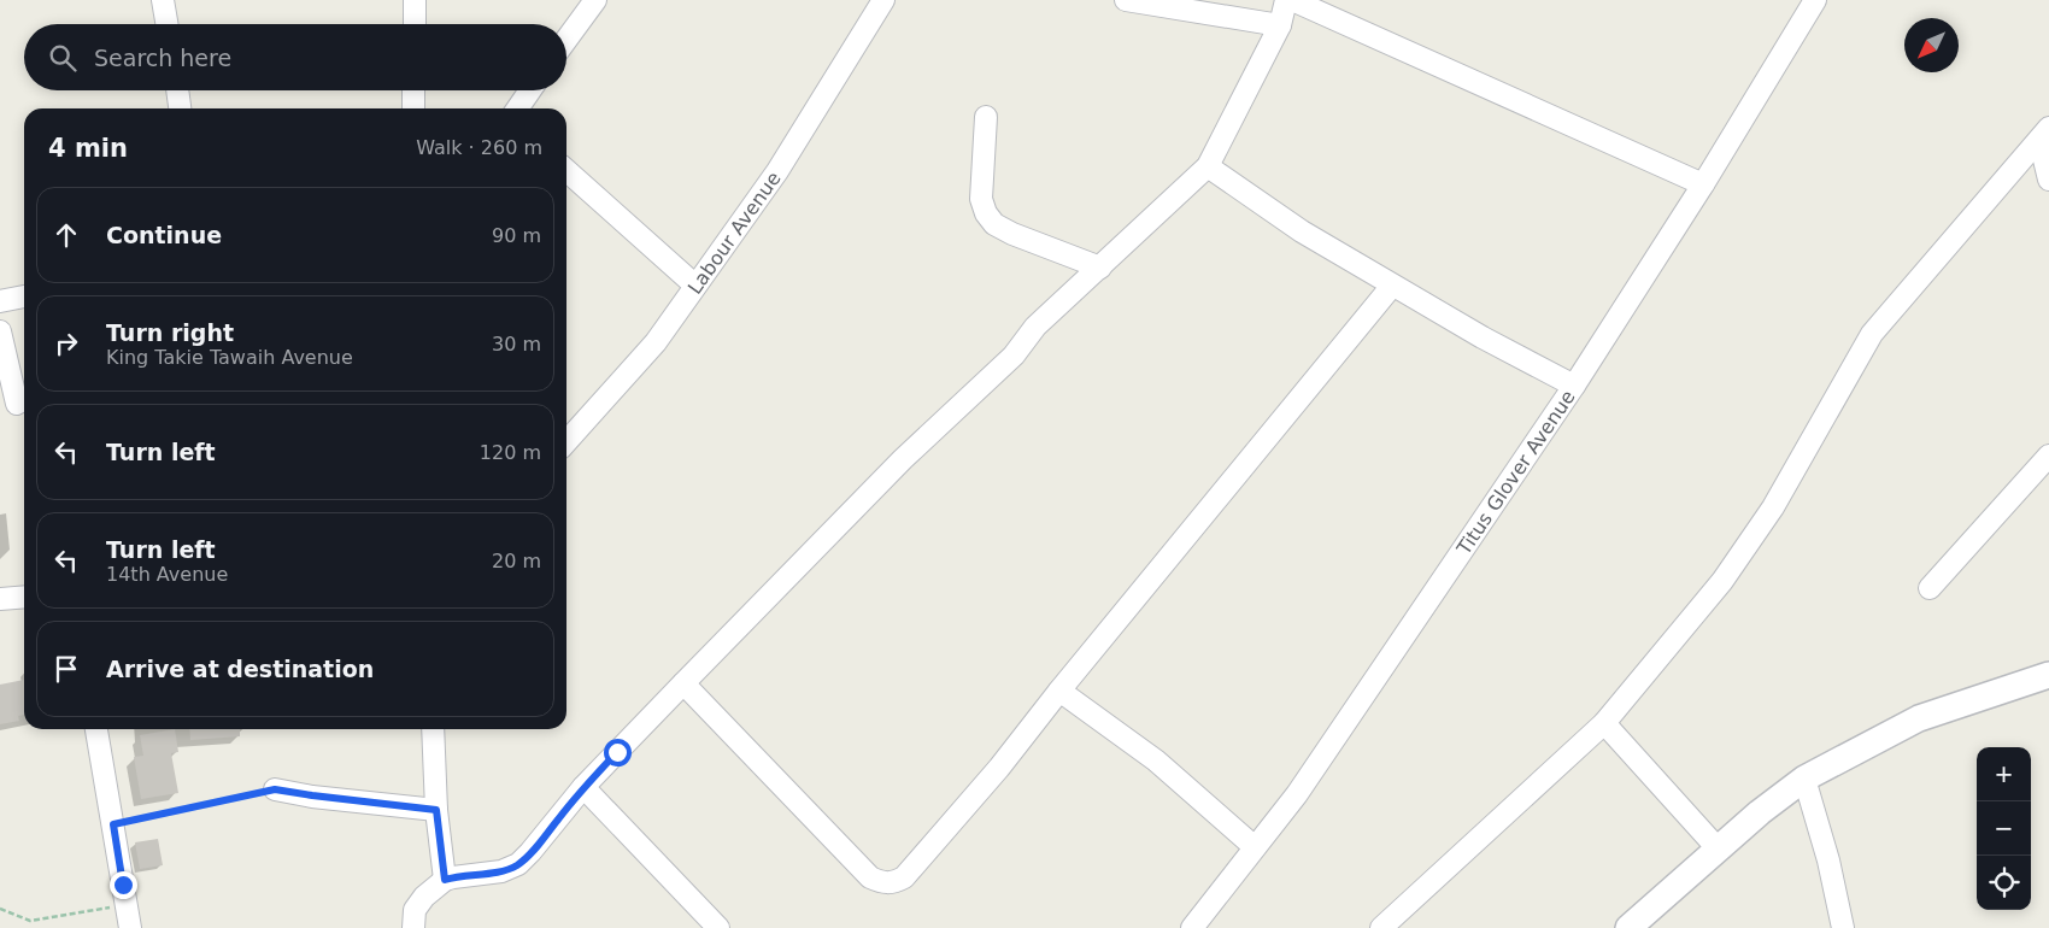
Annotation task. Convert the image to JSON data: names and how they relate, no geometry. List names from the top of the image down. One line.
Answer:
{"streets":{"street":["Labour Avenue","Titus Glover Avenue"]},"north":"bottom left","page":{"search":"Search here","heading":["4 min","Walk · 260 m"],"list":[["Continue","90 m"],["Turn right","King Takie Tawaih Avenue","30 m"],["Turn left","120 m"],["Turn left","14th Avenue","20 m"],"Arrive at destination"],"map_buttons":["+","−"]}}
